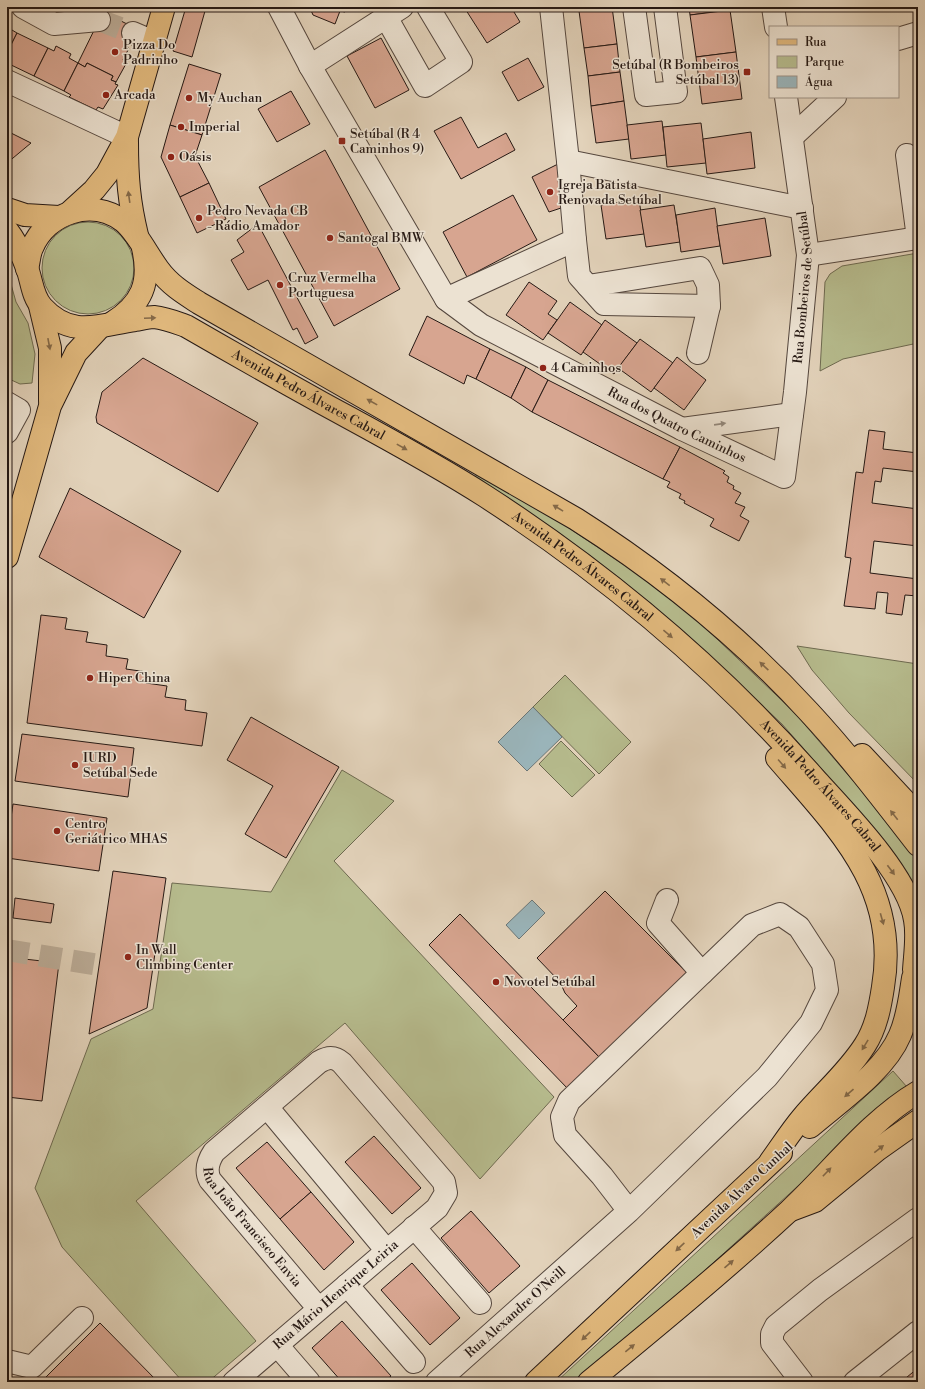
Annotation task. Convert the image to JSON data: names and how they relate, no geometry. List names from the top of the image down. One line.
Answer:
{"streets":{"main road":["Avenida Pedro Álvares Cabral","Avenida Álvaro Cunhal"],"street":["Rua Bombeiros de Setúbal","Rua dos Quatro Caminhos","Rua João Francisco Envia","Rua Mário Henrique Leiria","Rua Alexandre O'Neill"]},"crossings":[["Rua Bombeiros de Setúbal","Rua dos Quatro Caminhos"],["Avenida Pedro Álvares Cabral","Avenida Álvaro Cunhal"],["Rua João Francisco Envia","Rua Mário Henrique Leiria"]],"places":{"other":["Pizza Do Padrinho","Arcada","My Auchan","Imperial","Oásis","Igreja Batista Renovada Setúbal","Pedro Nevada CB - Rádio Amador","Santogal BMW","Cruz Vermelha Portuguesa","4 Caminhos","Hiper China","IURD Setúbal Sede","Centro Geriátrico MHAS","In Wall Climbing Center","Novotel Setúbal"],"transit":["Setúbal (R Bombeiros Setúbal 13)","Setúbal (R 4 Caminhos 9)"]},"legend":["Rua","Parque","Água"]}
